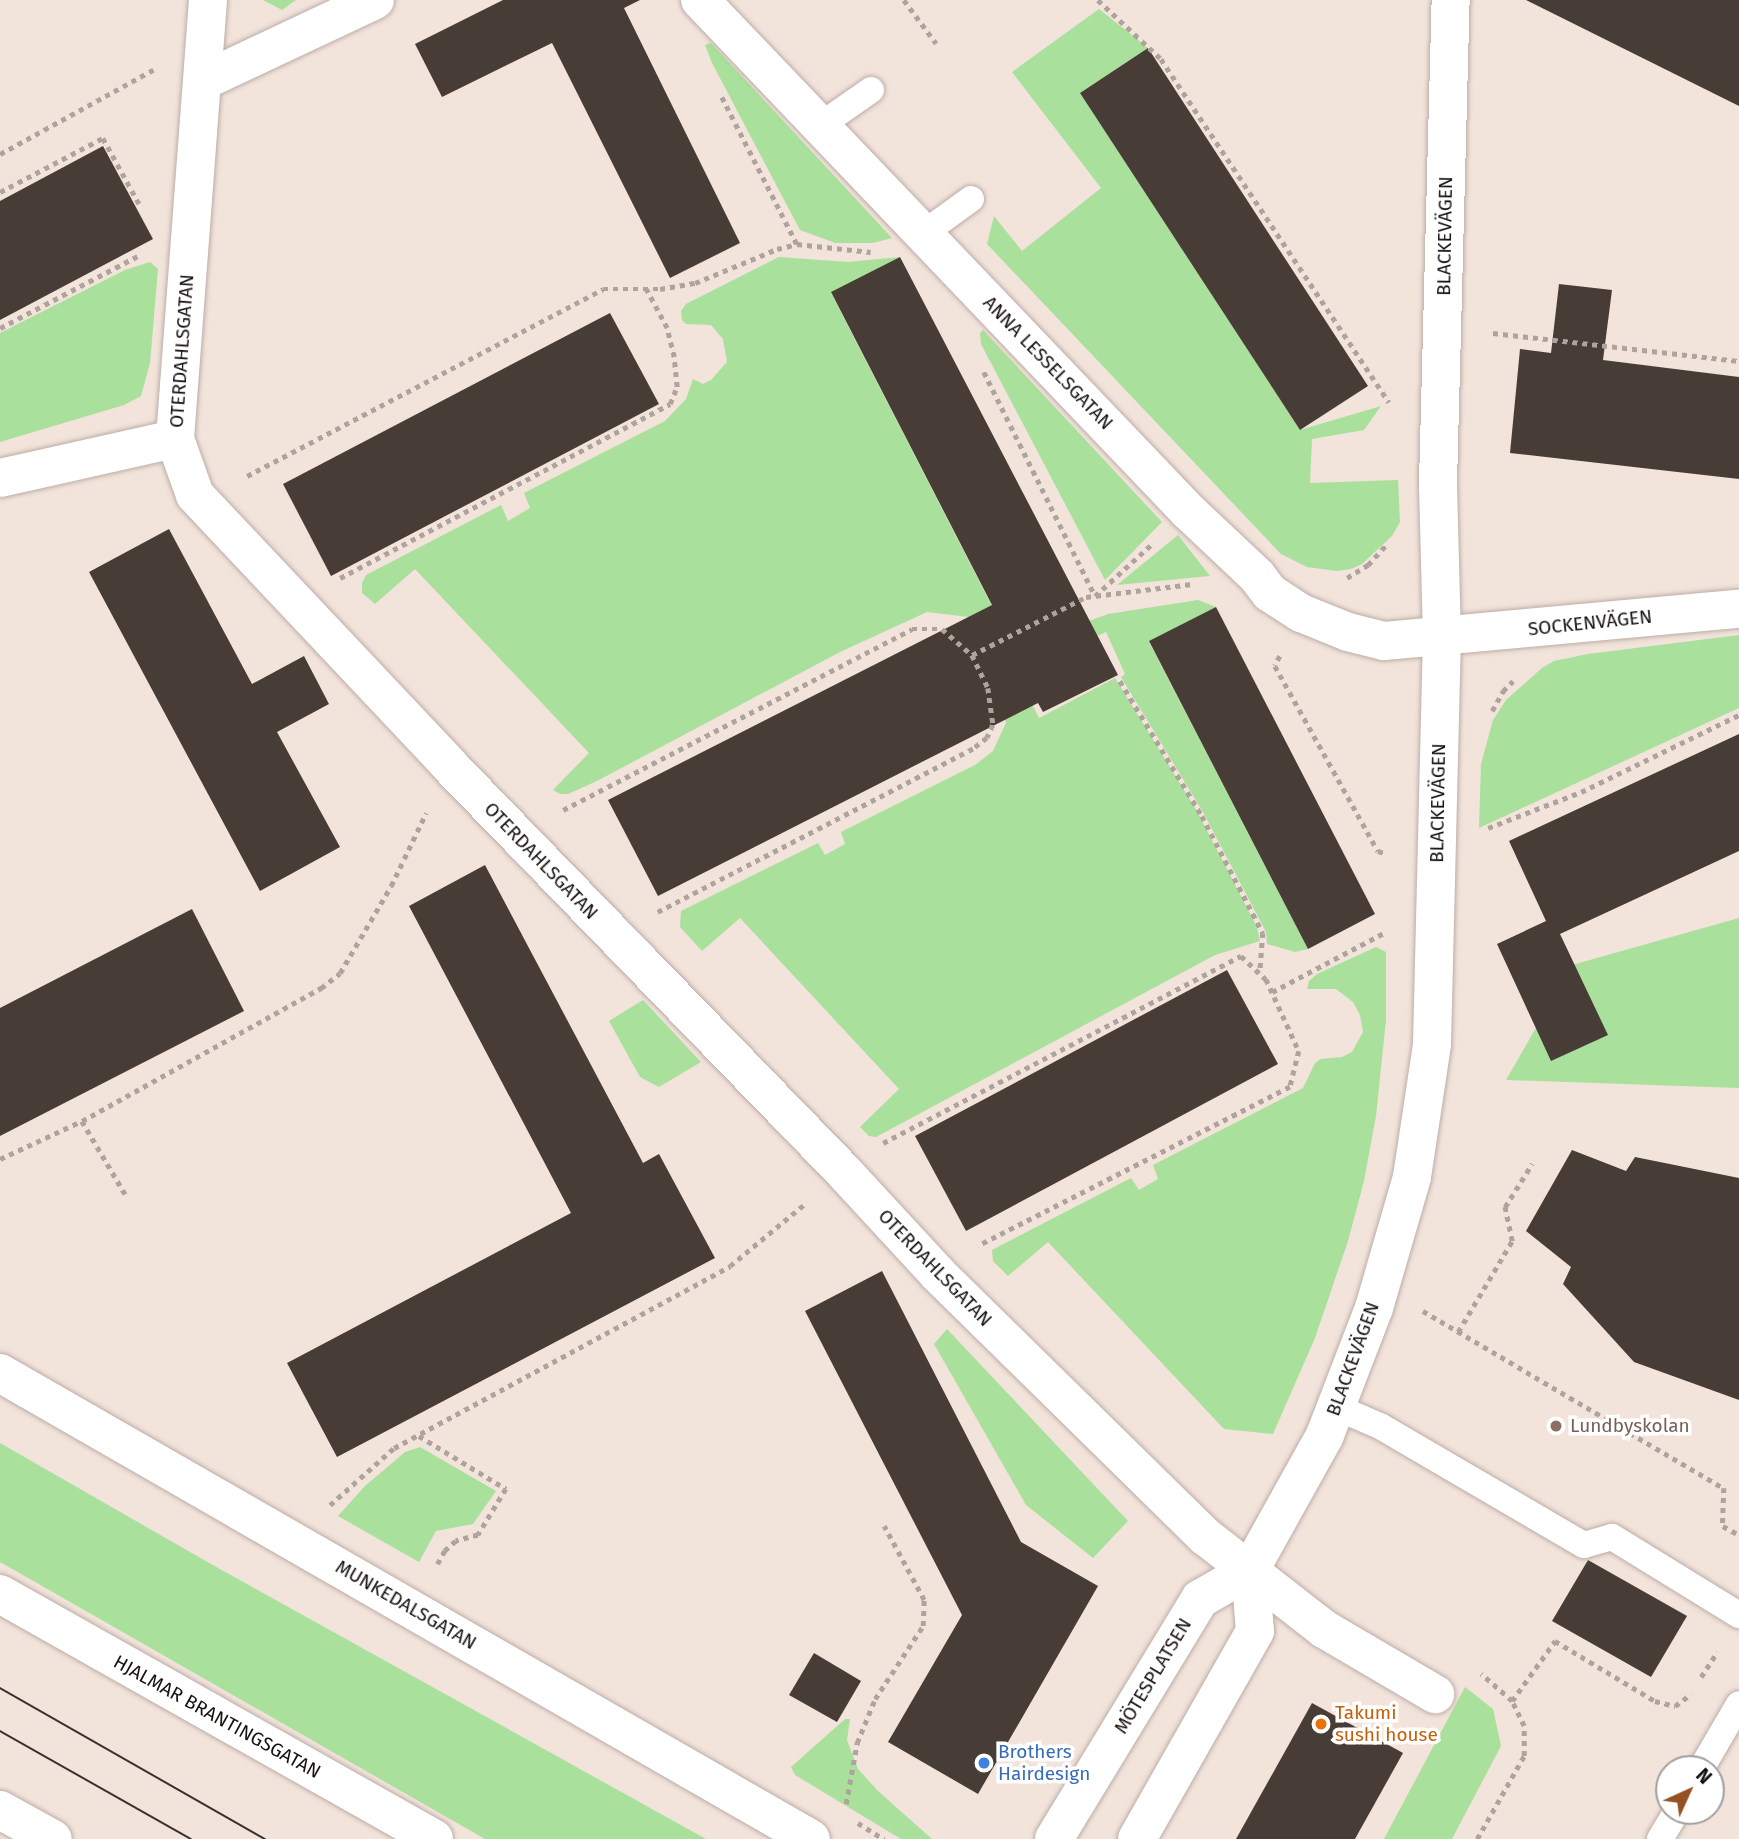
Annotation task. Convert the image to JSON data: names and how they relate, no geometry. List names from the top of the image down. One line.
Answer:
{"streets":{"street":["BLACKEVÄGEN","OTERDAHLSGATAN","ANNA LESSELSGATAN","SOCKENVÄGEN","MUNKEDALSGATAN","MÖTESPLATSEN","HJALMAR BRANTINGSGATAN"]},"crossings":[["BLACKEVÄGEN","OTERDAHLSGATAN"],["BLACKEVÄGEN","ANNA LESSELSGATAN"],["BLACKEVÄGEN","SOCKENVÄGEN"],["BLACKEVÄGEN","MÖTESPLATSEN"],["OTERDAHLSGATAN","MÖTESPLATSEN"],["ANNA LESSELSGATAN","SOCKENVÄGEN"]],"places":["Lundbyskolan","Takumi sushi house","Brothers Hairdesign"],"north":"top right"}
